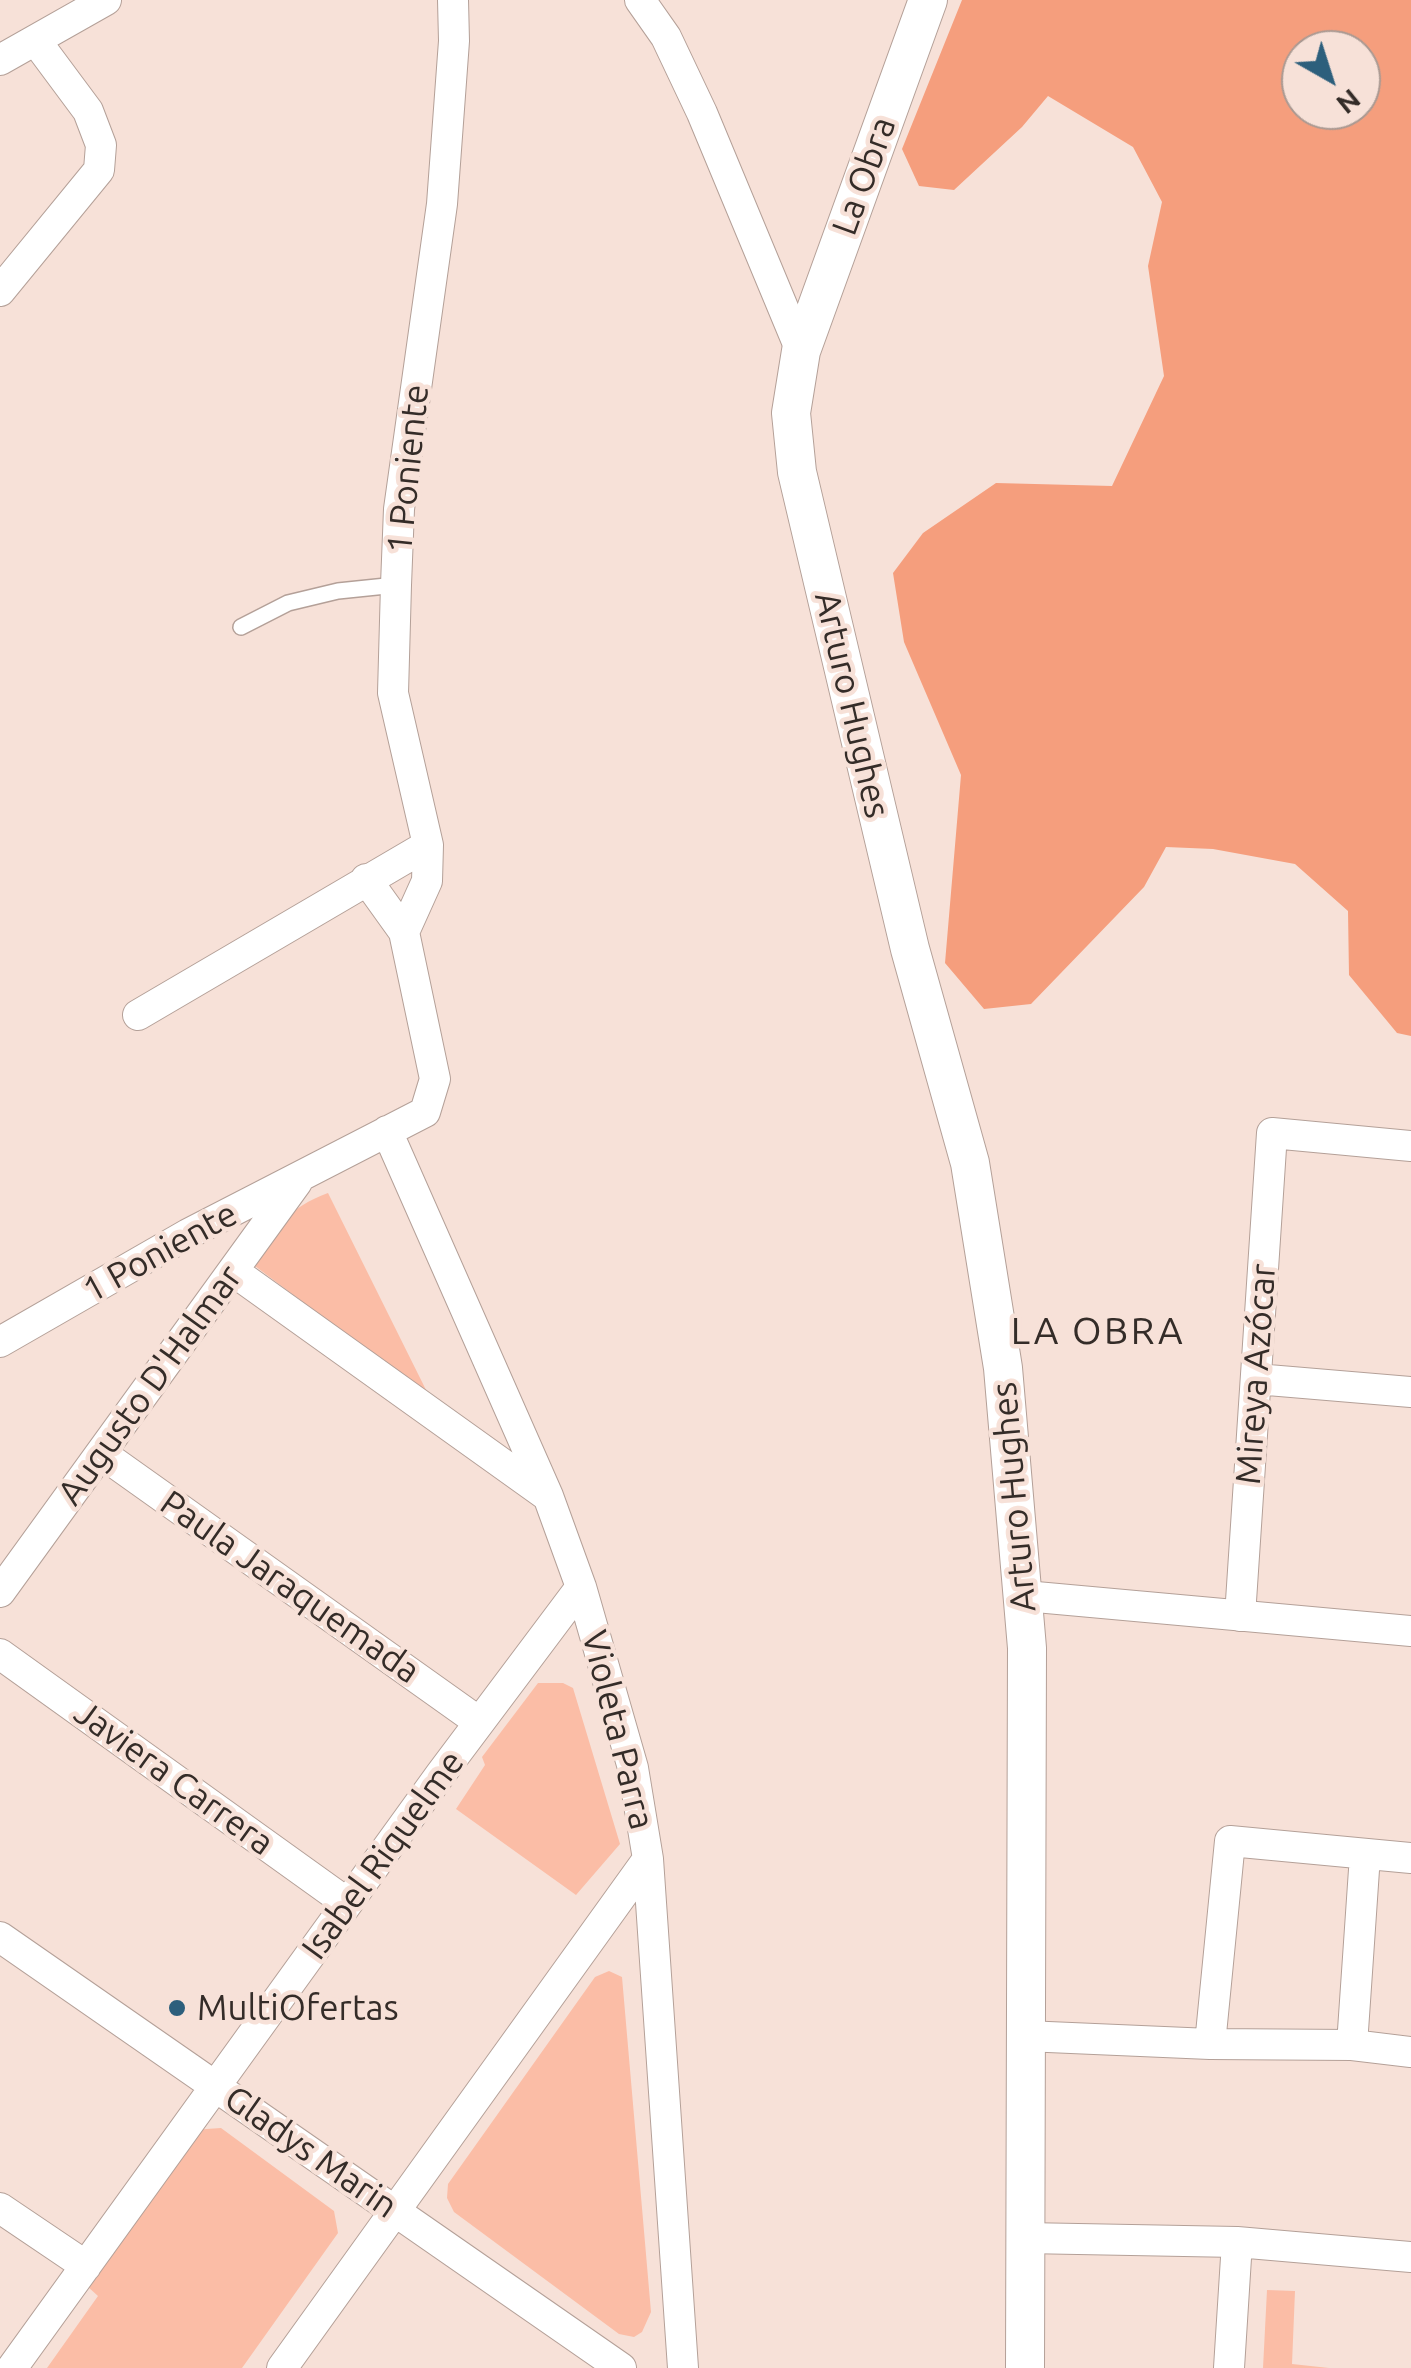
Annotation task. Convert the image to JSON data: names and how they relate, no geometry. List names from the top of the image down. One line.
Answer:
{"streets":{"street":["La Obra","1 Poniente","Arturo Hughes","Mireya Azócar","Augusto D'Halmar","Paula Jaraquemada","Violeta Parra","Javiera Carrera","Isabel Riquelme","Gladys Marin"]},"crossings":[["La Obra","Arturo Hughes"],["1 Poniente","Augusto D'Halmar"],["1 Poniente","Violeta Parra"],["Augusto D'Halmar","Paula Jaraquemada"],["Paula Jaraquemada","Isabel Riquelme"],["Violeta Parra","Isabel Riquelme"],["Javiera Carrera","Isabel Riquelme"],["Isabel Riquelme","Gladys Marin"]],"districts":["LA OBRA"],"places":["MultiOfertas"],"north":"bottom right"}
